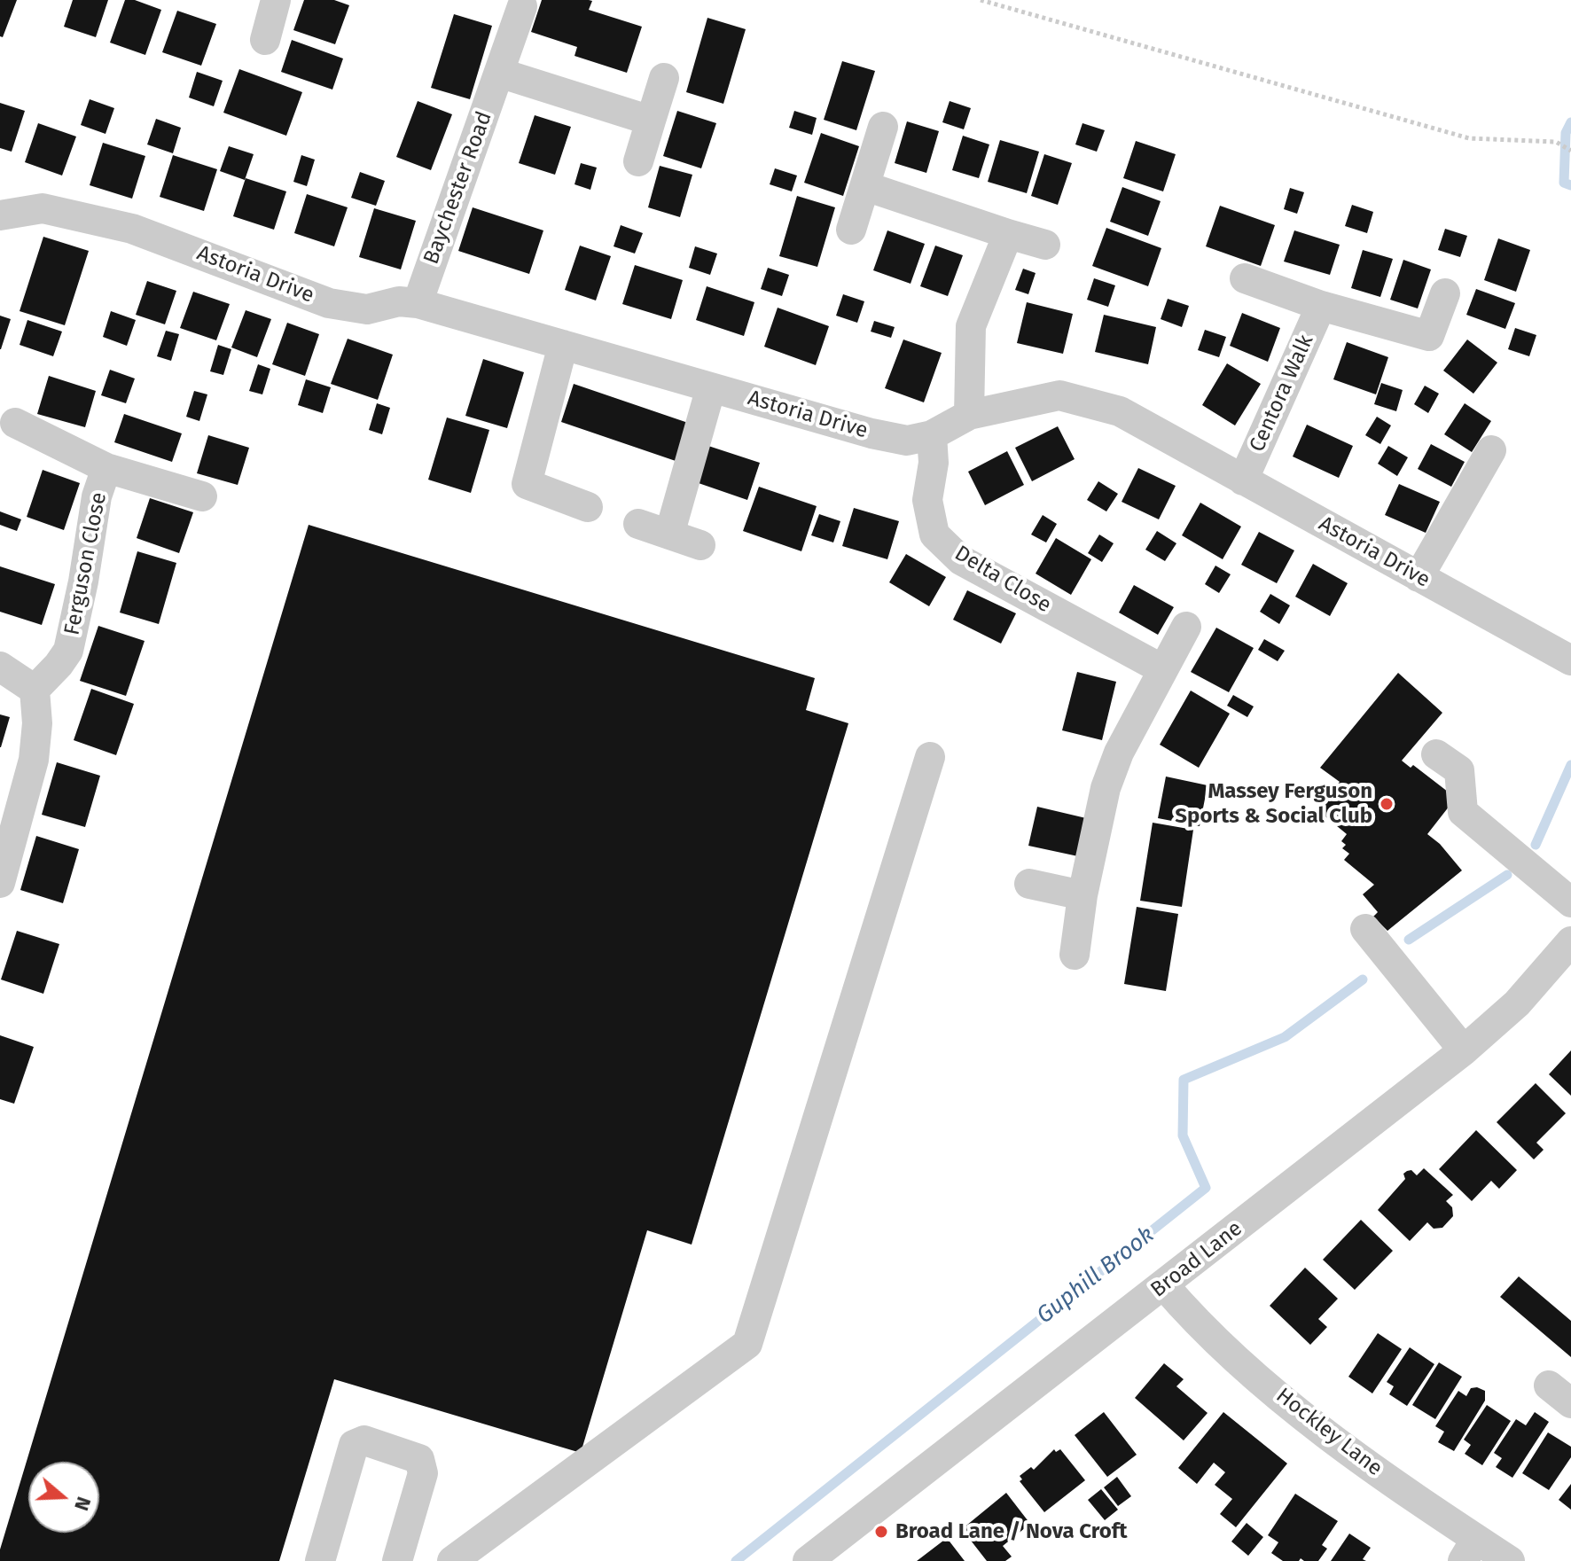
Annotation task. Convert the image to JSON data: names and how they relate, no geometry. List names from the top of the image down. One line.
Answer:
{"streets":{"street":["Baychester Road","Astoria Drive","Centora Walk","Ferguson Close","Delta Close","Broad Lane","Hockley Lane"]},"crossings":[["Baychester Road","Astoria Drive"],["Astoria Drive","Centora Walk"],["Astoria Drive","Delta Close"],["Broad Lane","Hockley Lane"]],"water":["Guphill Brook"],"places":["Massey Ferguson Sports & Social Club","Broad Lane / Nova Croft"],"north":"right"}
